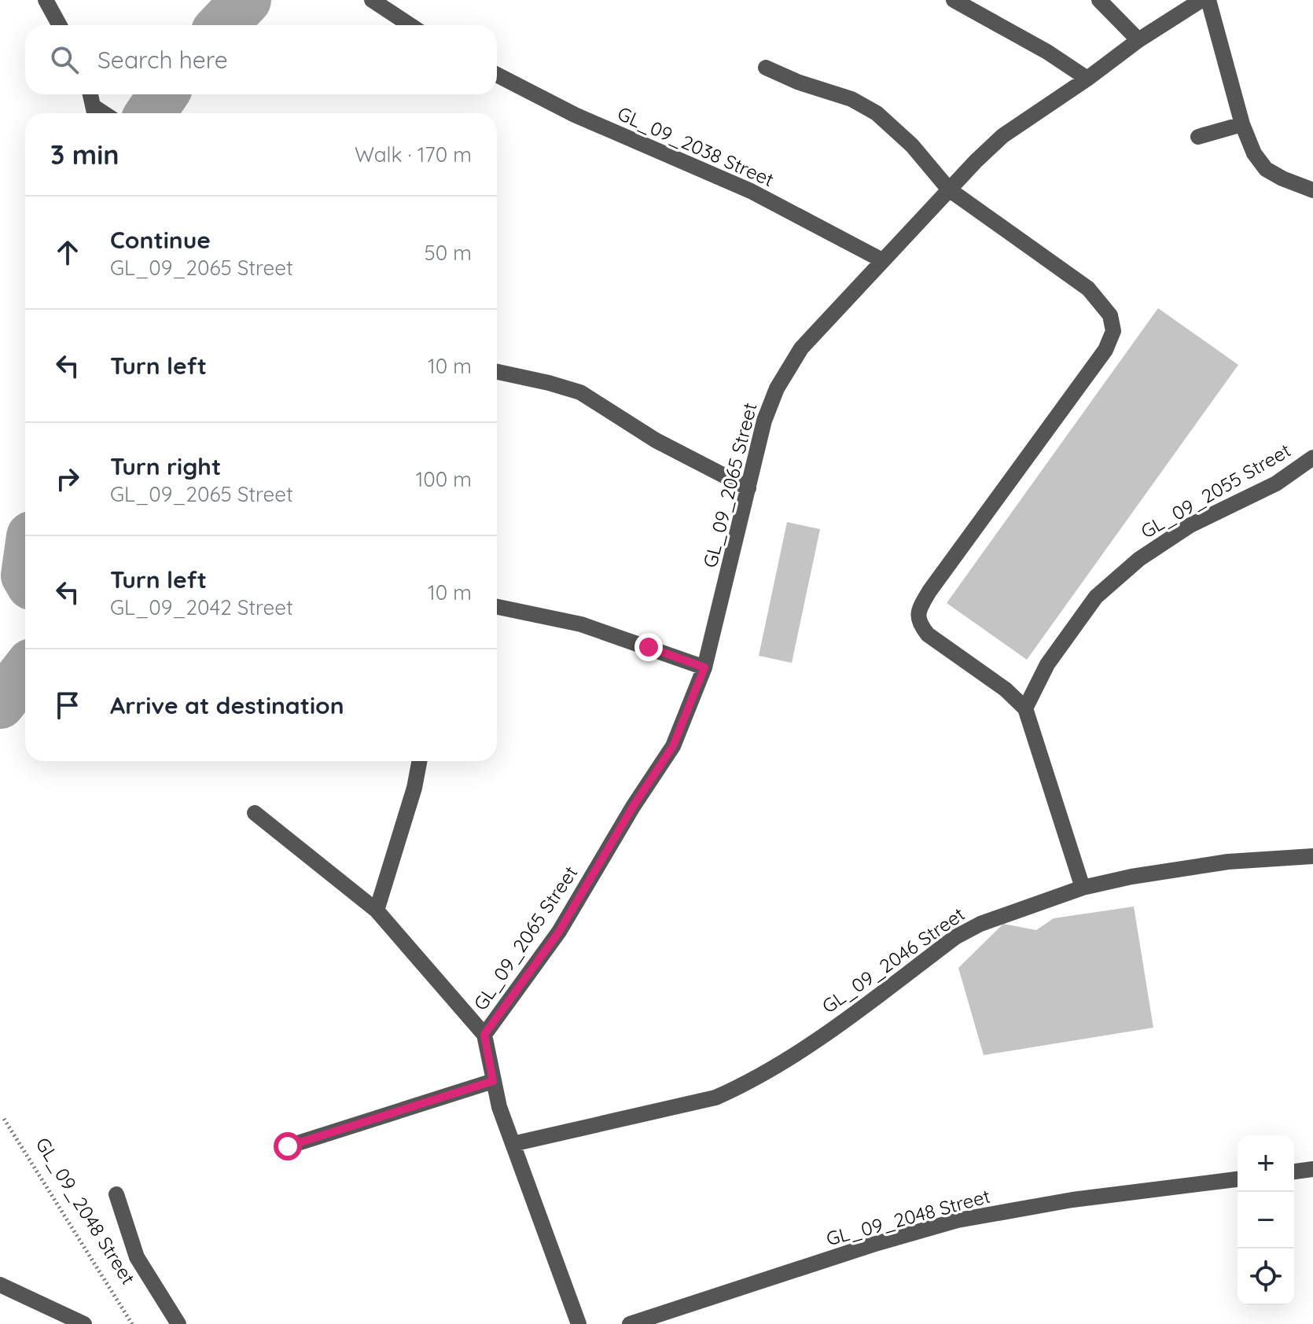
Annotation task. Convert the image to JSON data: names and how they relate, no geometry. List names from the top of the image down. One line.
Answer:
{"streets":{"street":["GL_09_2038 Street","GL_09_2065 Street","GL_09_2055 Street","GL_09_2046 Street","GL_09_2048 Street"]},"crossings":[["GL_09_2038 Street","GL_09_2065 Street"]],"page":{"search":"Search here","heading":["3 min","Walk · 170 m"],"list":[["Continue","GL_09_2065 Street","50 m"],["Turn left","10 m"],["Turn right","GL_09_2065 Street","100 m"],["Turn left","GL_09_2042 Street","10 m"],"Arrive at destination"],"map_buttons":["+","−"]}}
